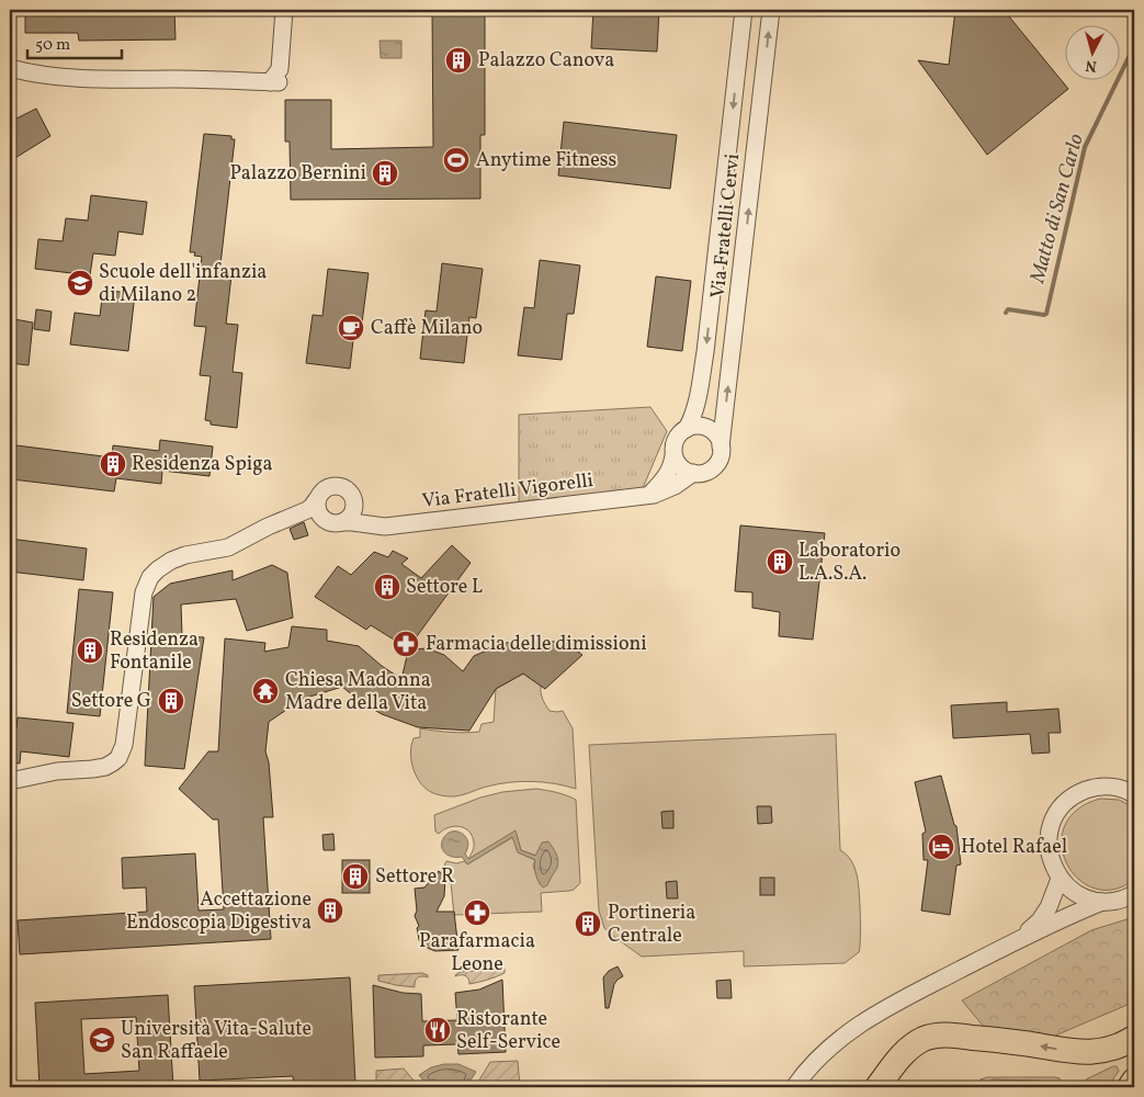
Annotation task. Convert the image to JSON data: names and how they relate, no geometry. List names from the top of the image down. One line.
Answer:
{"streets":{"street":["Via Fratelli Cervi","Via Fratelli Vigorelli"]},"crossings":[["Via Fratelli Cervi","Via Fratelli Vigorelli"]],"water":["Matto di San Carlo"],"places":{"building":["Palazzo Canova","Palazzo Bernini","Residenza Spiga","Laboratorio L.A.S.A.","Settore L","Residenza Fontanile","Settore G","Settore R","Accettazione Endoscopia Digestiva","Portineria Centrale"],"sports":["Anytime Fitness"],"school or university":["Scuole dell'infanzia di Milano 2","Università Vita-Salute San Raffaele"],"cafe":["Caffè Milano"],"pharmacy":["Farmacia delle dimissioni","Parafarmacia Leone"],"temple":["Chiesa Madonna Madre della Vita"],"hotel":["Hotel Rafael"],"restaurant":["Ristorante Self-Service"]},"scale_bar":"50 m","north":"bottom"}
